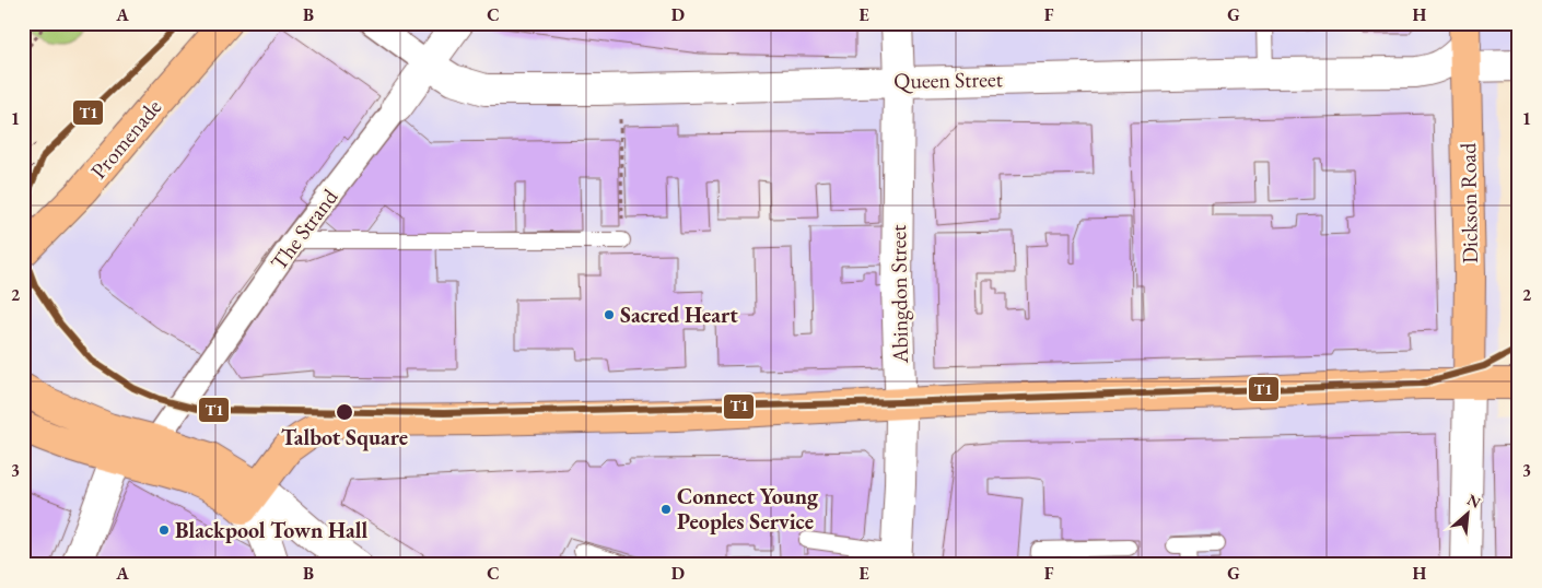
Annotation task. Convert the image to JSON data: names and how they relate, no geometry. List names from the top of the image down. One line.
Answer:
{"streets":{"main road":["Promenade","Dickson Road"],"street":["Queen Street","The Strand","Abingdon Street"]},"crossings":[["Queen Street","Dickson Road"],["Queen Street","The Strand"],["Queen Street","Abingdon Street"]],"places":["Sacred Heart","Talbot Square","Connect Young Peoples Service","Blackpool Town Hall"],"lines":["transit line T1"],"north":"top right","grid":{"columns":["A","B","C","D","E","F","G","H"],"rows":["1","2","3"]}}
